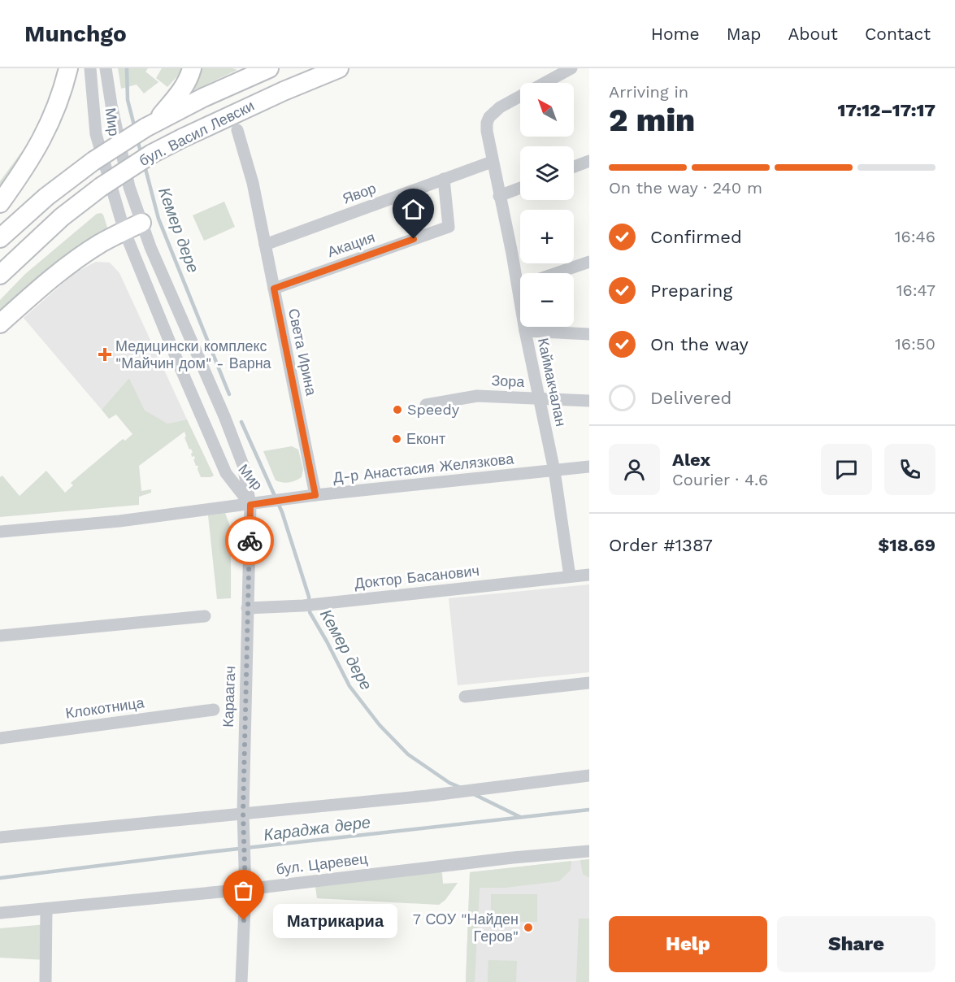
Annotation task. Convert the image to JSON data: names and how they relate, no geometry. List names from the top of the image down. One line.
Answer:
{"streets":{"highway":["бул. Васил Левски"],"street":["Мир","Явор","Акация","Света Ирина","Зора","Каймакчалан","Д-р Анастасия Желязкова","Доктор Басанович","Караагач","Клокотница","бул. Царевец"]},"crossings":[["Мир","Д-р Анастасия Желязкова"],["Мир","Караагач"],["бул. Васил Левски","Света Ирина"],["Явор","Акация"],["Явор","Света Ирина"],["Явор","Каймакчалан"],["Акация","Света Ирина"],["Света Ирина","Д-р Анастасия Желязкова"],["Зора","Каймакчалан"],["Каймакчалан","Д-р Анастасия Желязкова"],["Каймакчалан","Доктор Басанович"],["Д-р Анастасия Желязкова","Караагач"],["Доктор Басанович","Караагач"],["Караагач","бул. Царевец"]],"water":["Кемер дере","Караджа дере"],"places":{"health":["Медицински комплекс \"Майчин дом\" - Варна"],"other":["Speedy","Еконт","Матрикариа","7 СОУ \"Найден Геров\""]},"north":"top left","page":{"header":"Munchgo","nav":["Home","Map","About","Contact"],"heading":["2 min","Arriving in","17:12–17:17"],"panel":["Alex","Courier · 4.6","Order #1387","$18.69"],"map_buttons":["+","−"],"bar":"On the way · 240 m","list":[["Confirmed","16:46"],["Preparing","16:47"],["On the way","16:50"],"Delivered"],"bubble":"Матрикариа","buttons":["Help","Share"]}}
